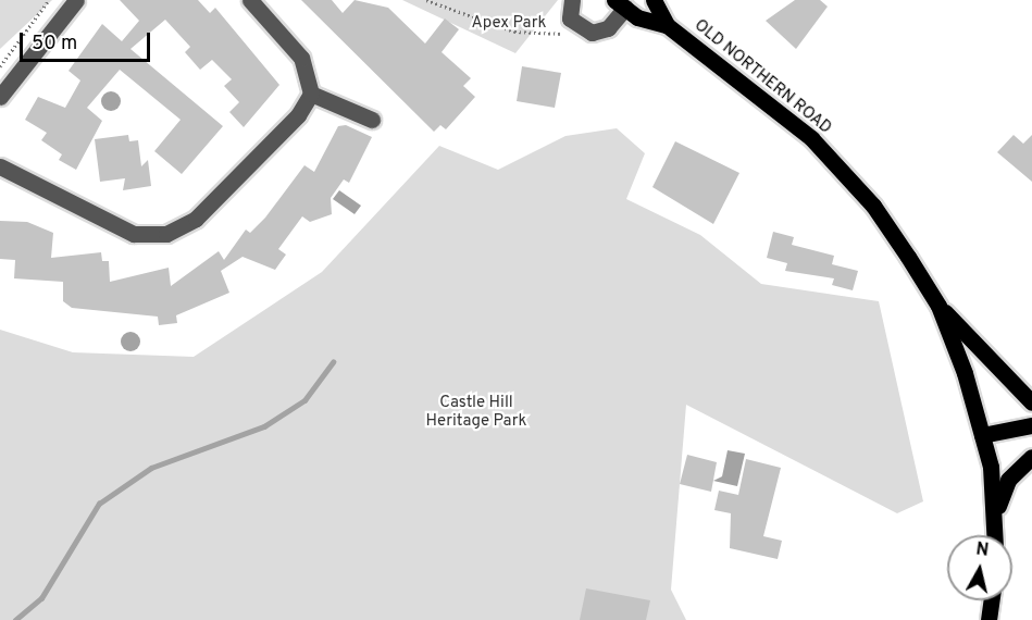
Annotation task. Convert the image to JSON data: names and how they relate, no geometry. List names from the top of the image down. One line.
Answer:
{"streets":{"main road":["OLD NORTHERN ROAD"]},"parks":["Apex Park","Castle Hill Heritage Park"],"scale_bar":"50 m","north":"top"}
